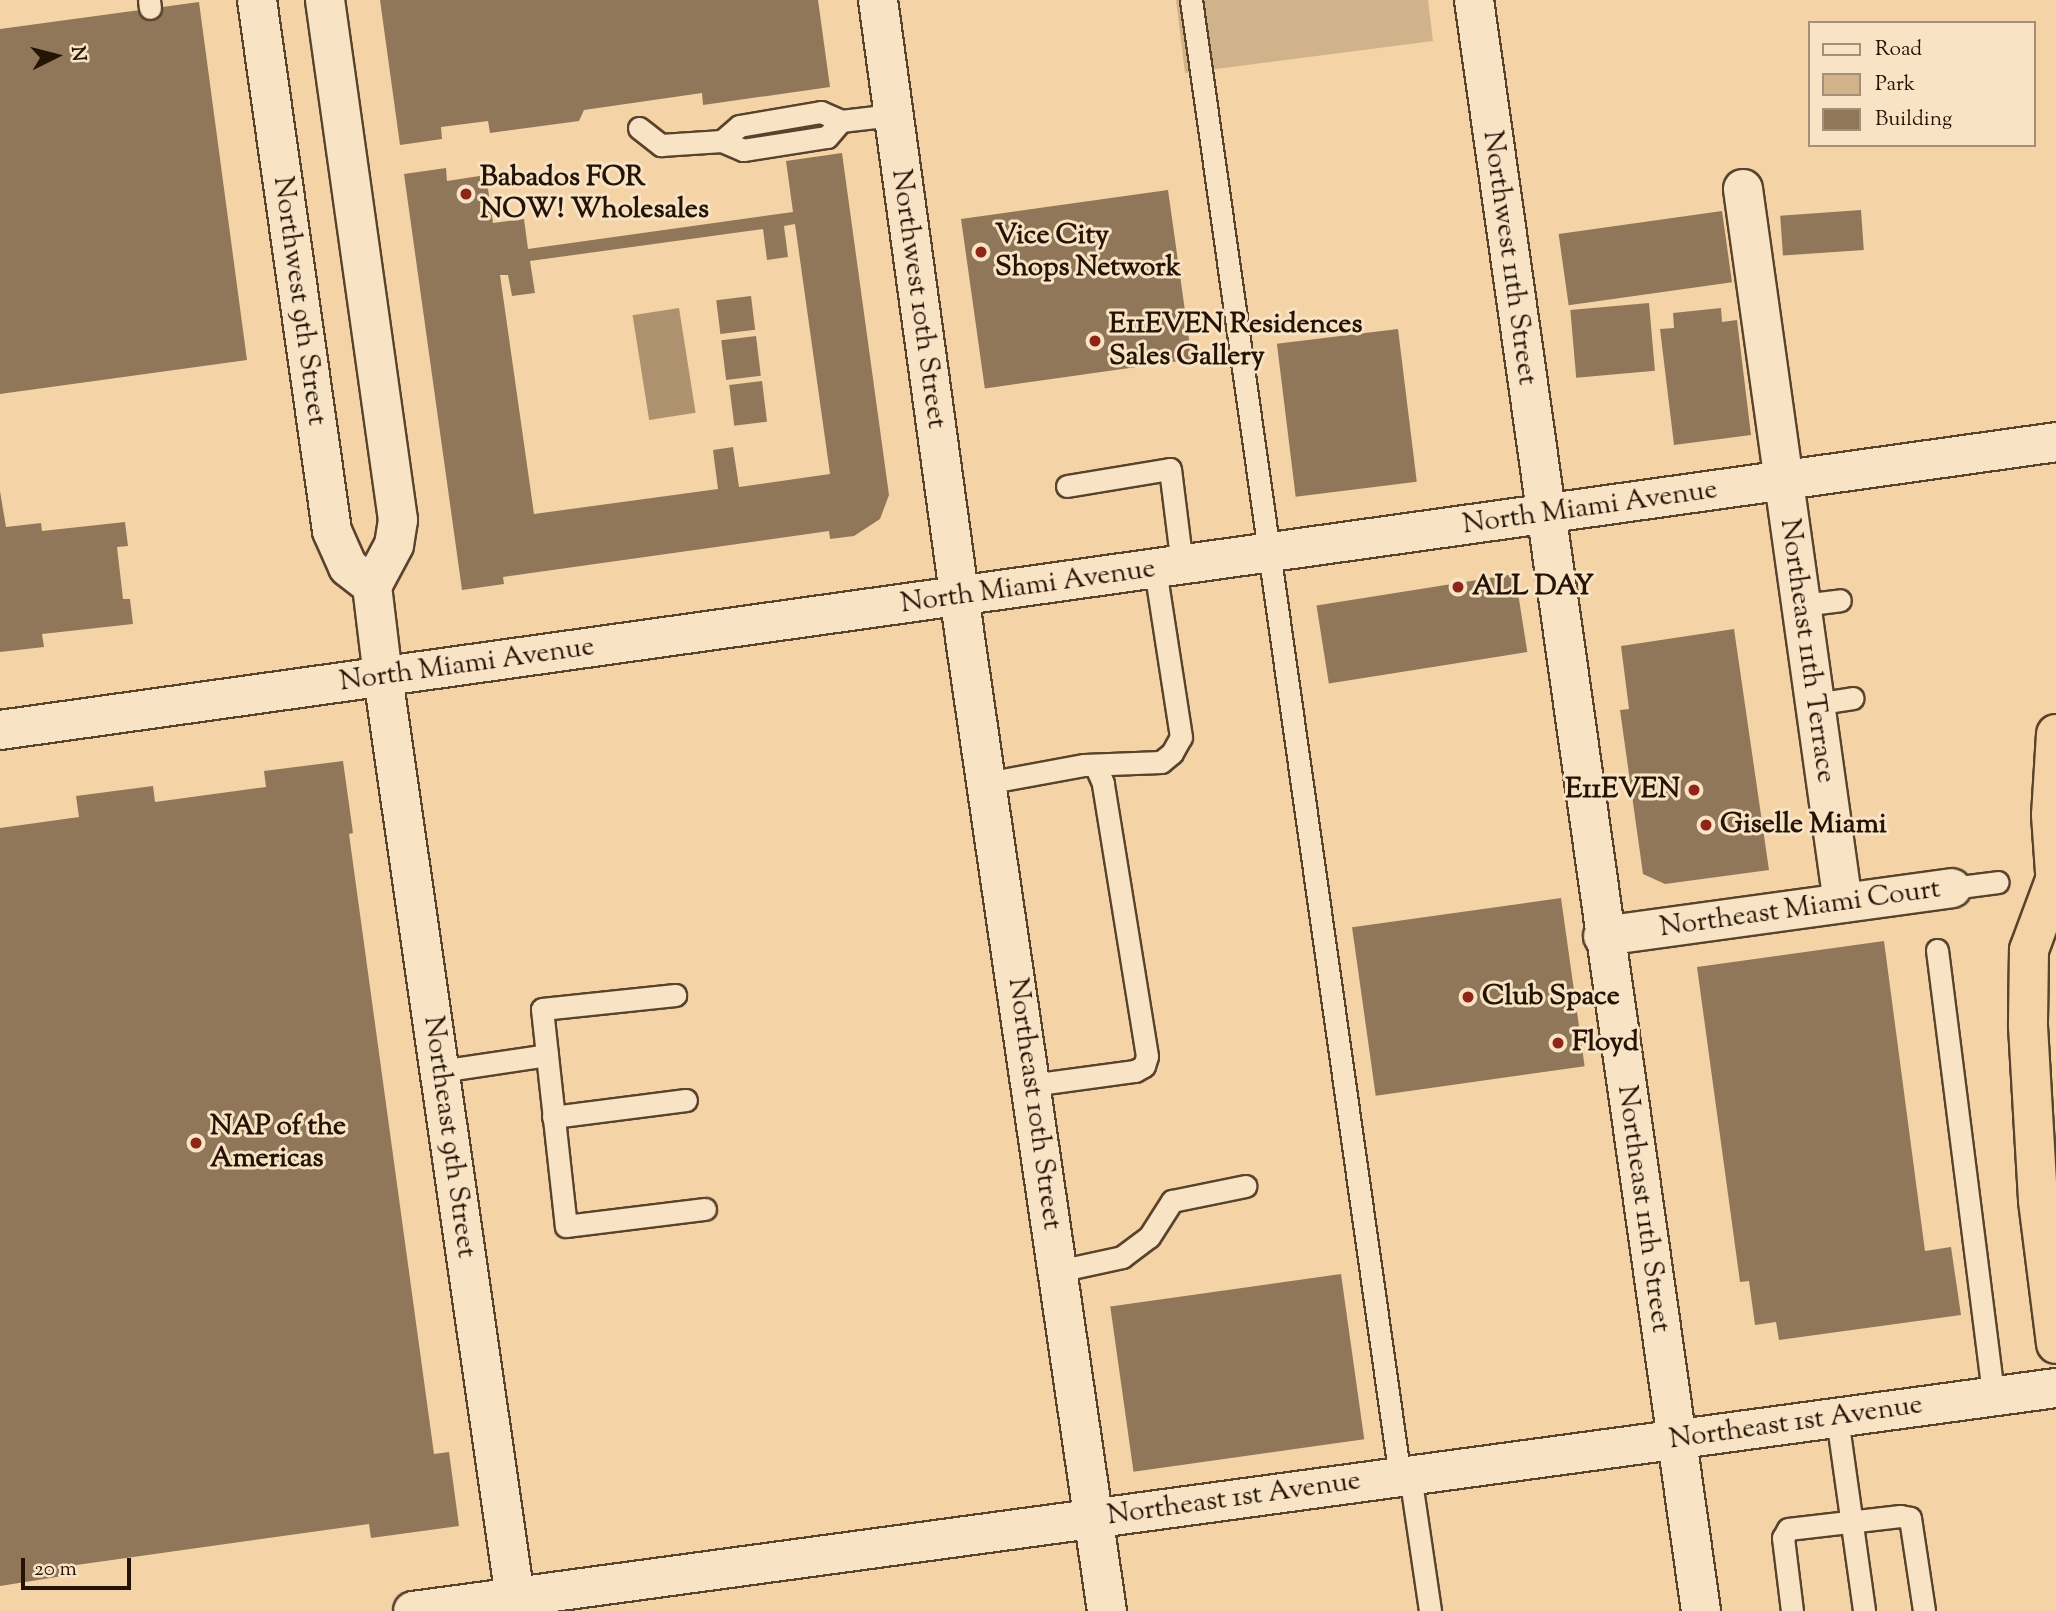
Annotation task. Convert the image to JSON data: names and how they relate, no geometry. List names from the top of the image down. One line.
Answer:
{"streets":{"street":["Northwest 11th Street","Northwest 10th Street","Northwest 9th Street","North Miami Avenue","Northeast 11th Terrace","Northeast Miami Court","Northeast 10th Street","Northeast 9th Street","Northeast 11th Street","Northeast 1st Avenue"]},"crossings":[["Northwest 11th Street","North Miami Avenue"],["Northwest 11th Street","Northeast 11th Street"],["Northwest 10th Street","North Miami Avenue"],["Northwest 10th Street","Northeast 10th Street"],["North Miami Avenue","Northeast 11th Terrace"],["North Miami Avenue","Northeast 10th Street"],["North Miami Avenue","Northeast 9th Street"],["North Miami Avenue","Northeast 11th Street"],["Northeast 11th Terrace","Northeast Miami Court"],["Northeast Miami Court","Northeast 11th Street"],["Northeast 10th Street","Northeast 1st Avenue"],["Northeast 9th Street","Northeast 1st Avenue"],["Northeast 11th Street","Northeast 1st Avenue"]],"places":["Babados FOR NOW! Wholesales","Vice City Shops Network","E11EVEN Residences Sales Gallery","ALL DAY","E11EVEN","Giselle Miami","Club Space","Floyd","NAP of the Americas"],"legend":["Road","Park","Building"],"scale_bar":"20 m","north":"right"}
